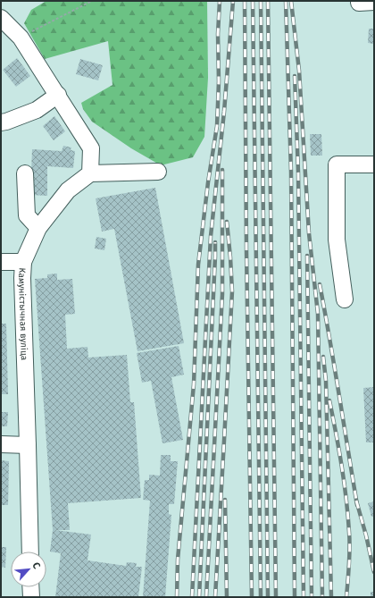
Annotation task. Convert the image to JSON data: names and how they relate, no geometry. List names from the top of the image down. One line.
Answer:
{"streets":{"street":["Камуністычная вуліца"]},"north":"top right"}
